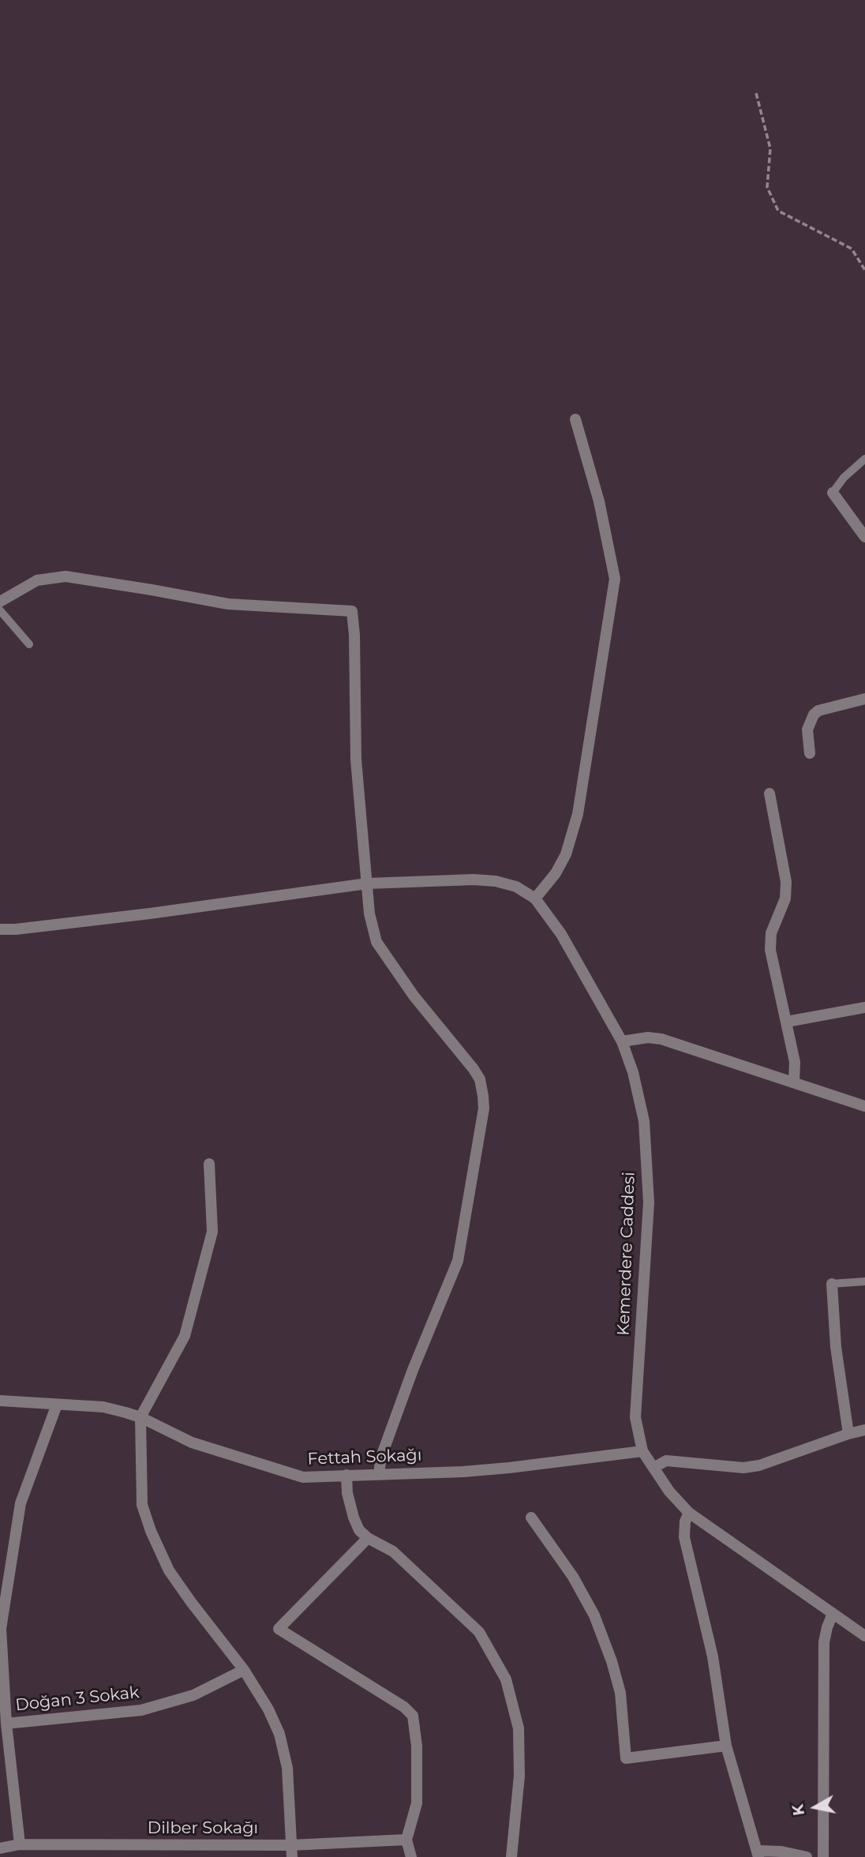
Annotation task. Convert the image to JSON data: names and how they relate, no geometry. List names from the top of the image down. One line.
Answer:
{"streets":{"street":["Kemerdere Caddesi","Fettah Sokağı","Doğan 3 Sokak","Dilber Sokağı"]},"crossings":[["Kemerdere Caddesi","Fettah Sokağı"]],"north":"left"}
